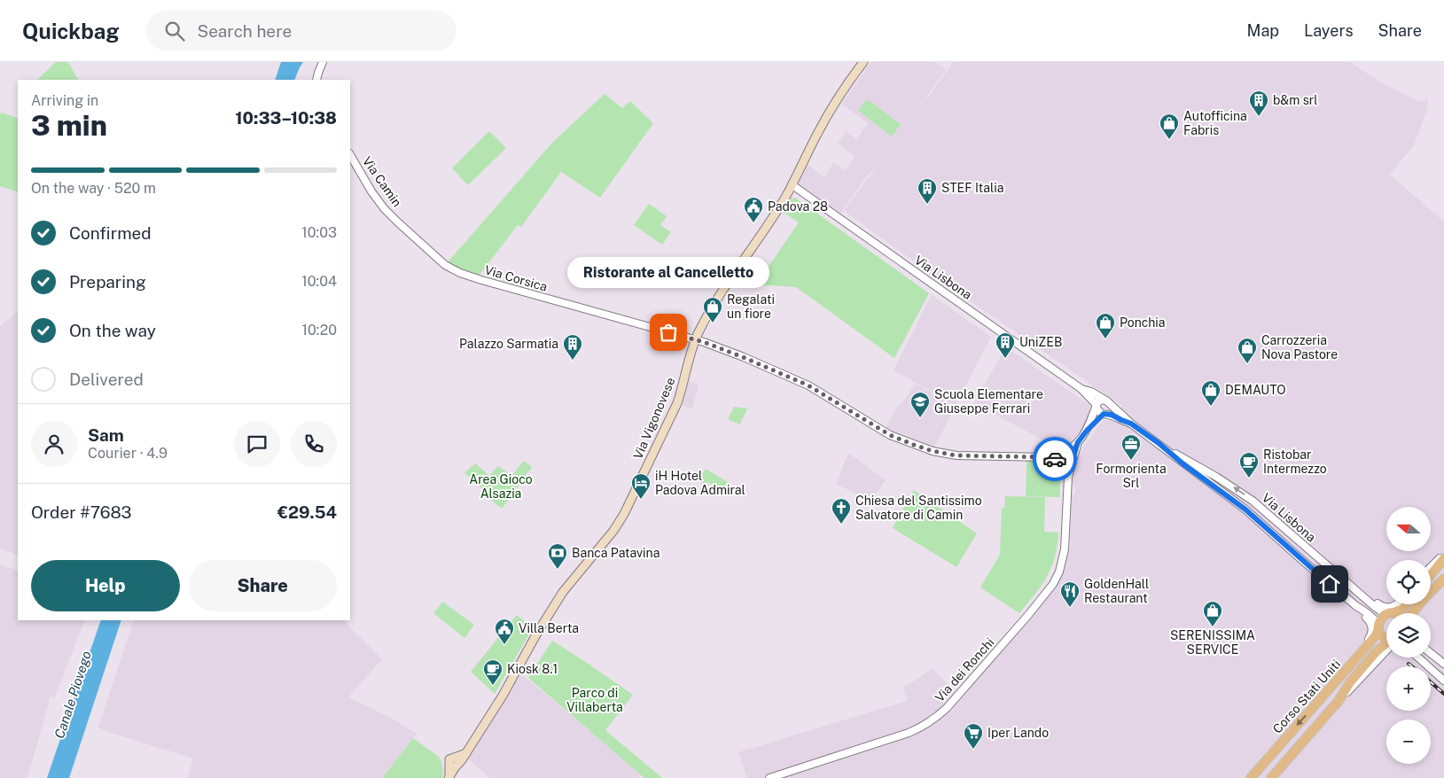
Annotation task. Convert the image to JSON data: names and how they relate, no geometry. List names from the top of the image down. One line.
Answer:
{"streets":{"main road":["Via Vigonovese","Corso Stati Uniti"],"street":["Via Camin","Via Lisbona","Via Corsica","Via dei Ronchi"]},"crossings":[["Via Camin","Via Corsica"],["Via Lisbona","Via Vigonovese"],["Via Lisbona","Corso Stati Uniti"],["Via Corsica","Via Vigonovese"]],"water":["Canale Piovego"],"parks":["Area Gioco Alsazia","Parco di Villaberta"],"places":{"building":["b&m srl","STEF Italia","UniZEB","Palazzo Sarmatia"],"shop":["Autofficina Fabris","Regalati un fiore","Ponchia","Carrozzeria Nova Pastore","DEMAUTO","SERENISSIMA SERVICE"],"public building":["Padova 28","Villa Berta"],"other":["Ristorante al Cancelletto"],"school or university":["Scuola Elementare Giuseppe Ferrari"],"office":["Formorienta Srl"],"cafe":["Ristobar Intermezzo","Kiosk 8.1"],"hotel":["iH Hotel Padova Admiral"],"church":["Chiesa del Santissimo Salvatore di Camin"],"bank":["Banca Patavina"],"restaurant":["GoldenHall Restaurant"],"supermarket":["Iper Lando"]},"north":"left","page":{"header":"Quickbag","search":"Search here","nav":["Map","Layers","Share"],"heading":["3 min","Arriving in","10:33–10:38"],"panel":["Sam","Courier · 4.9","Order #7683","€29.54"],"bar":"On the way · 520 m","list":[["Confirmed","10:03"],["Preparing","10:04"],["On the way","10:20"],"Delivered"],"bubble":"Ristorante al Cancelletto","map_buttons":["+","−"],"buttons":["Help","Share"]}}
